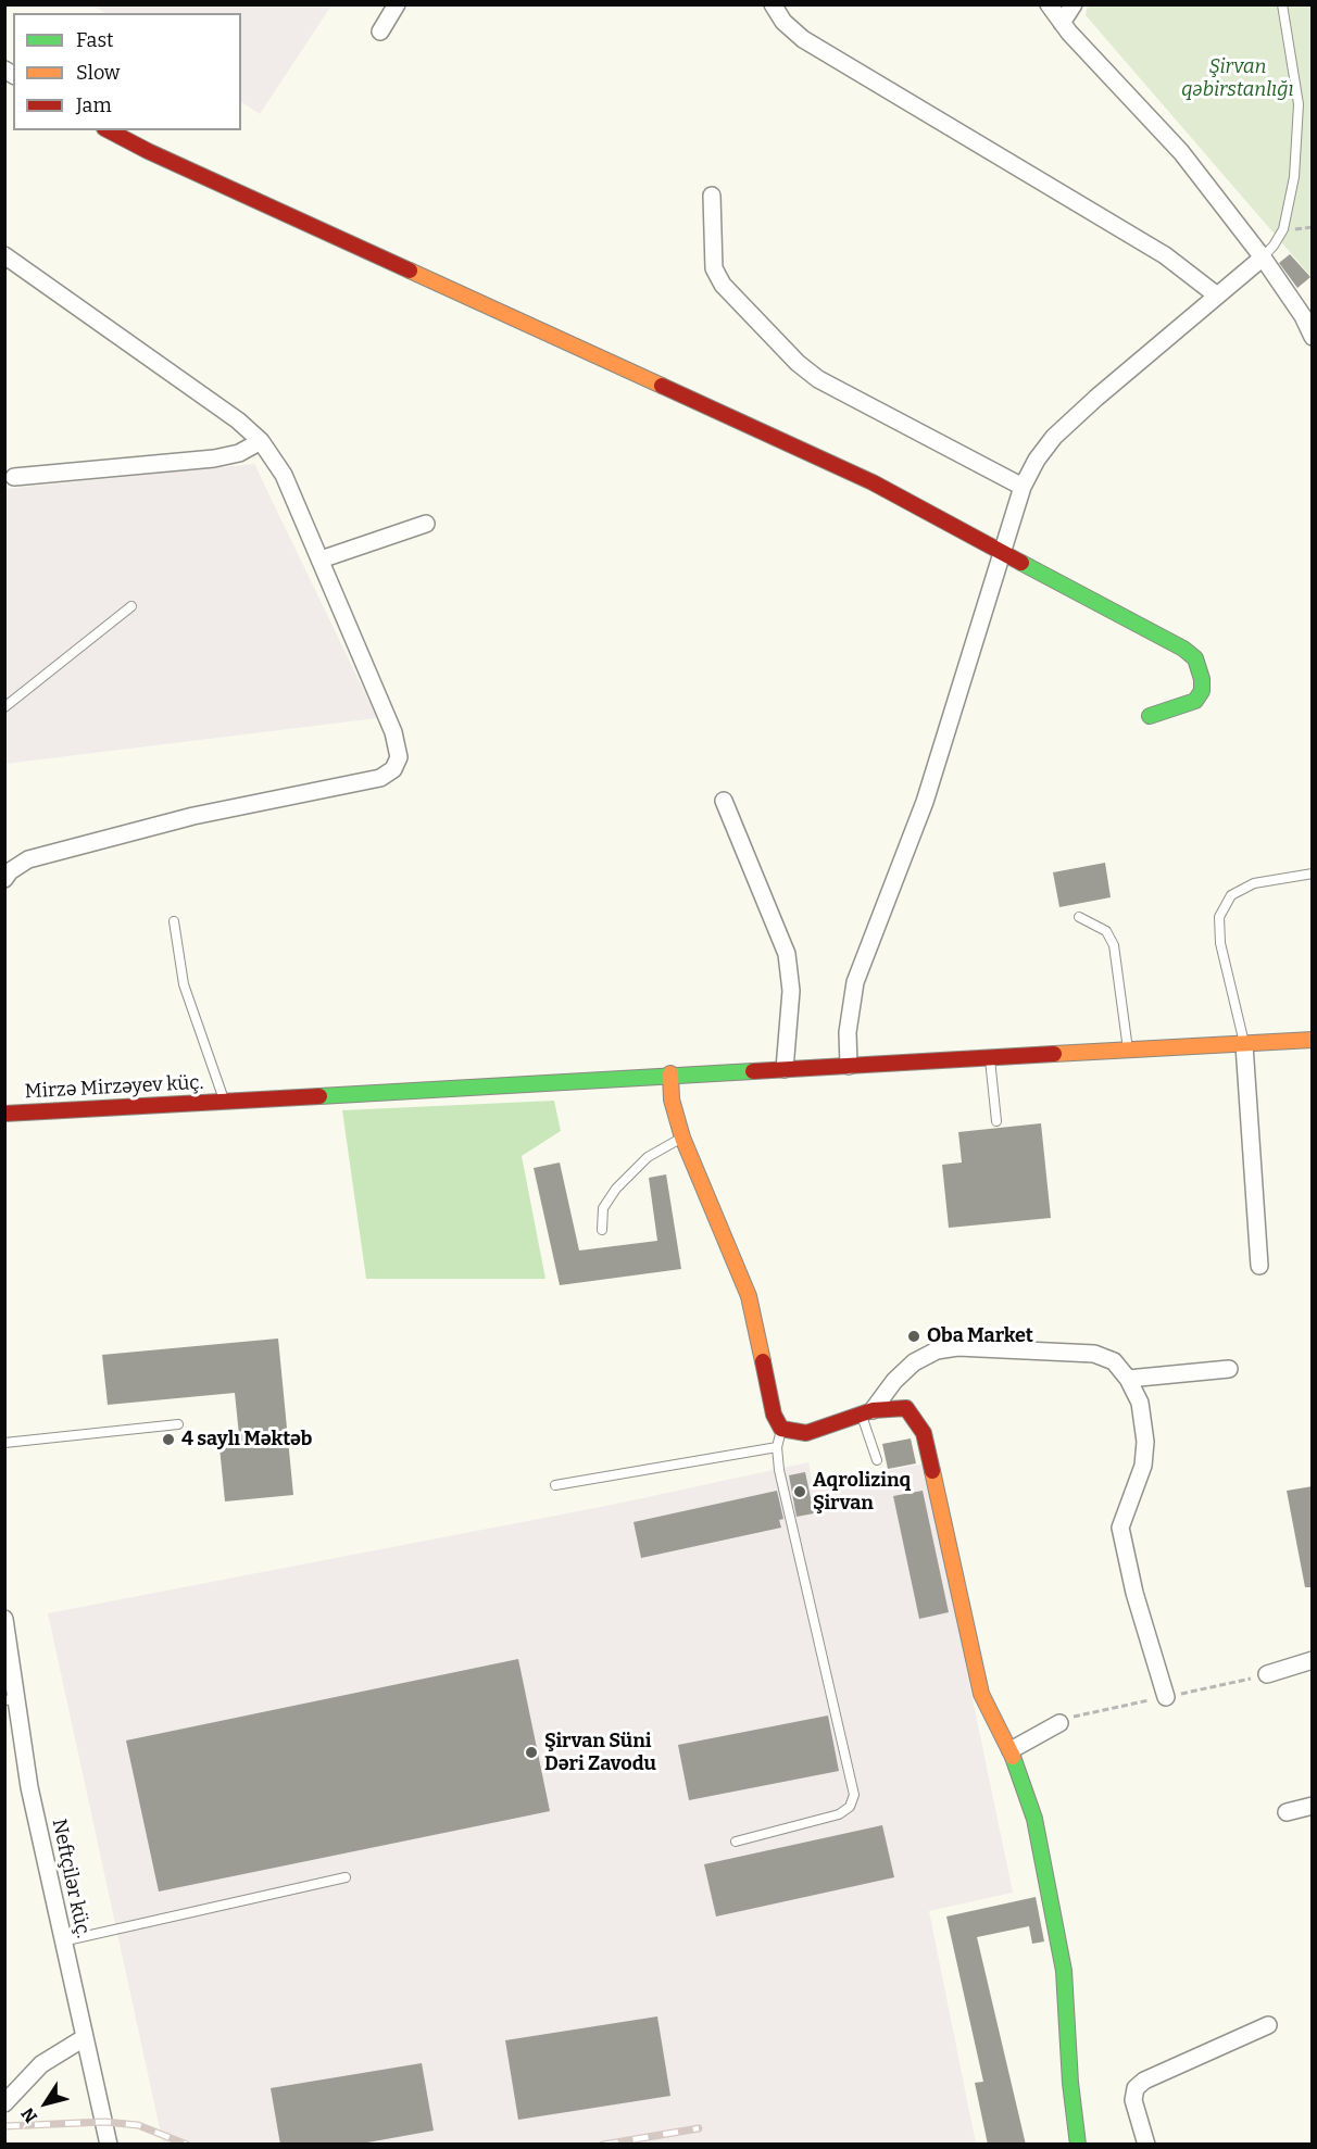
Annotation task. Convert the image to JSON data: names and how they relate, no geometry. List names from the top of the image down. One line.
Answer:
{"streets":{"street":["Mirzə Mirzəyev küç.","Neftçilər küç."]},"parks":["Şirvan qəbirstanlığı"],"places":["Oba Market","4 saylı Məktəb","Aqrolizinq Şirvan","Şirvan Süni Dəri Zavodu"],"legend":["Fast","Slow","Jam"],"north":"bottom left"}
